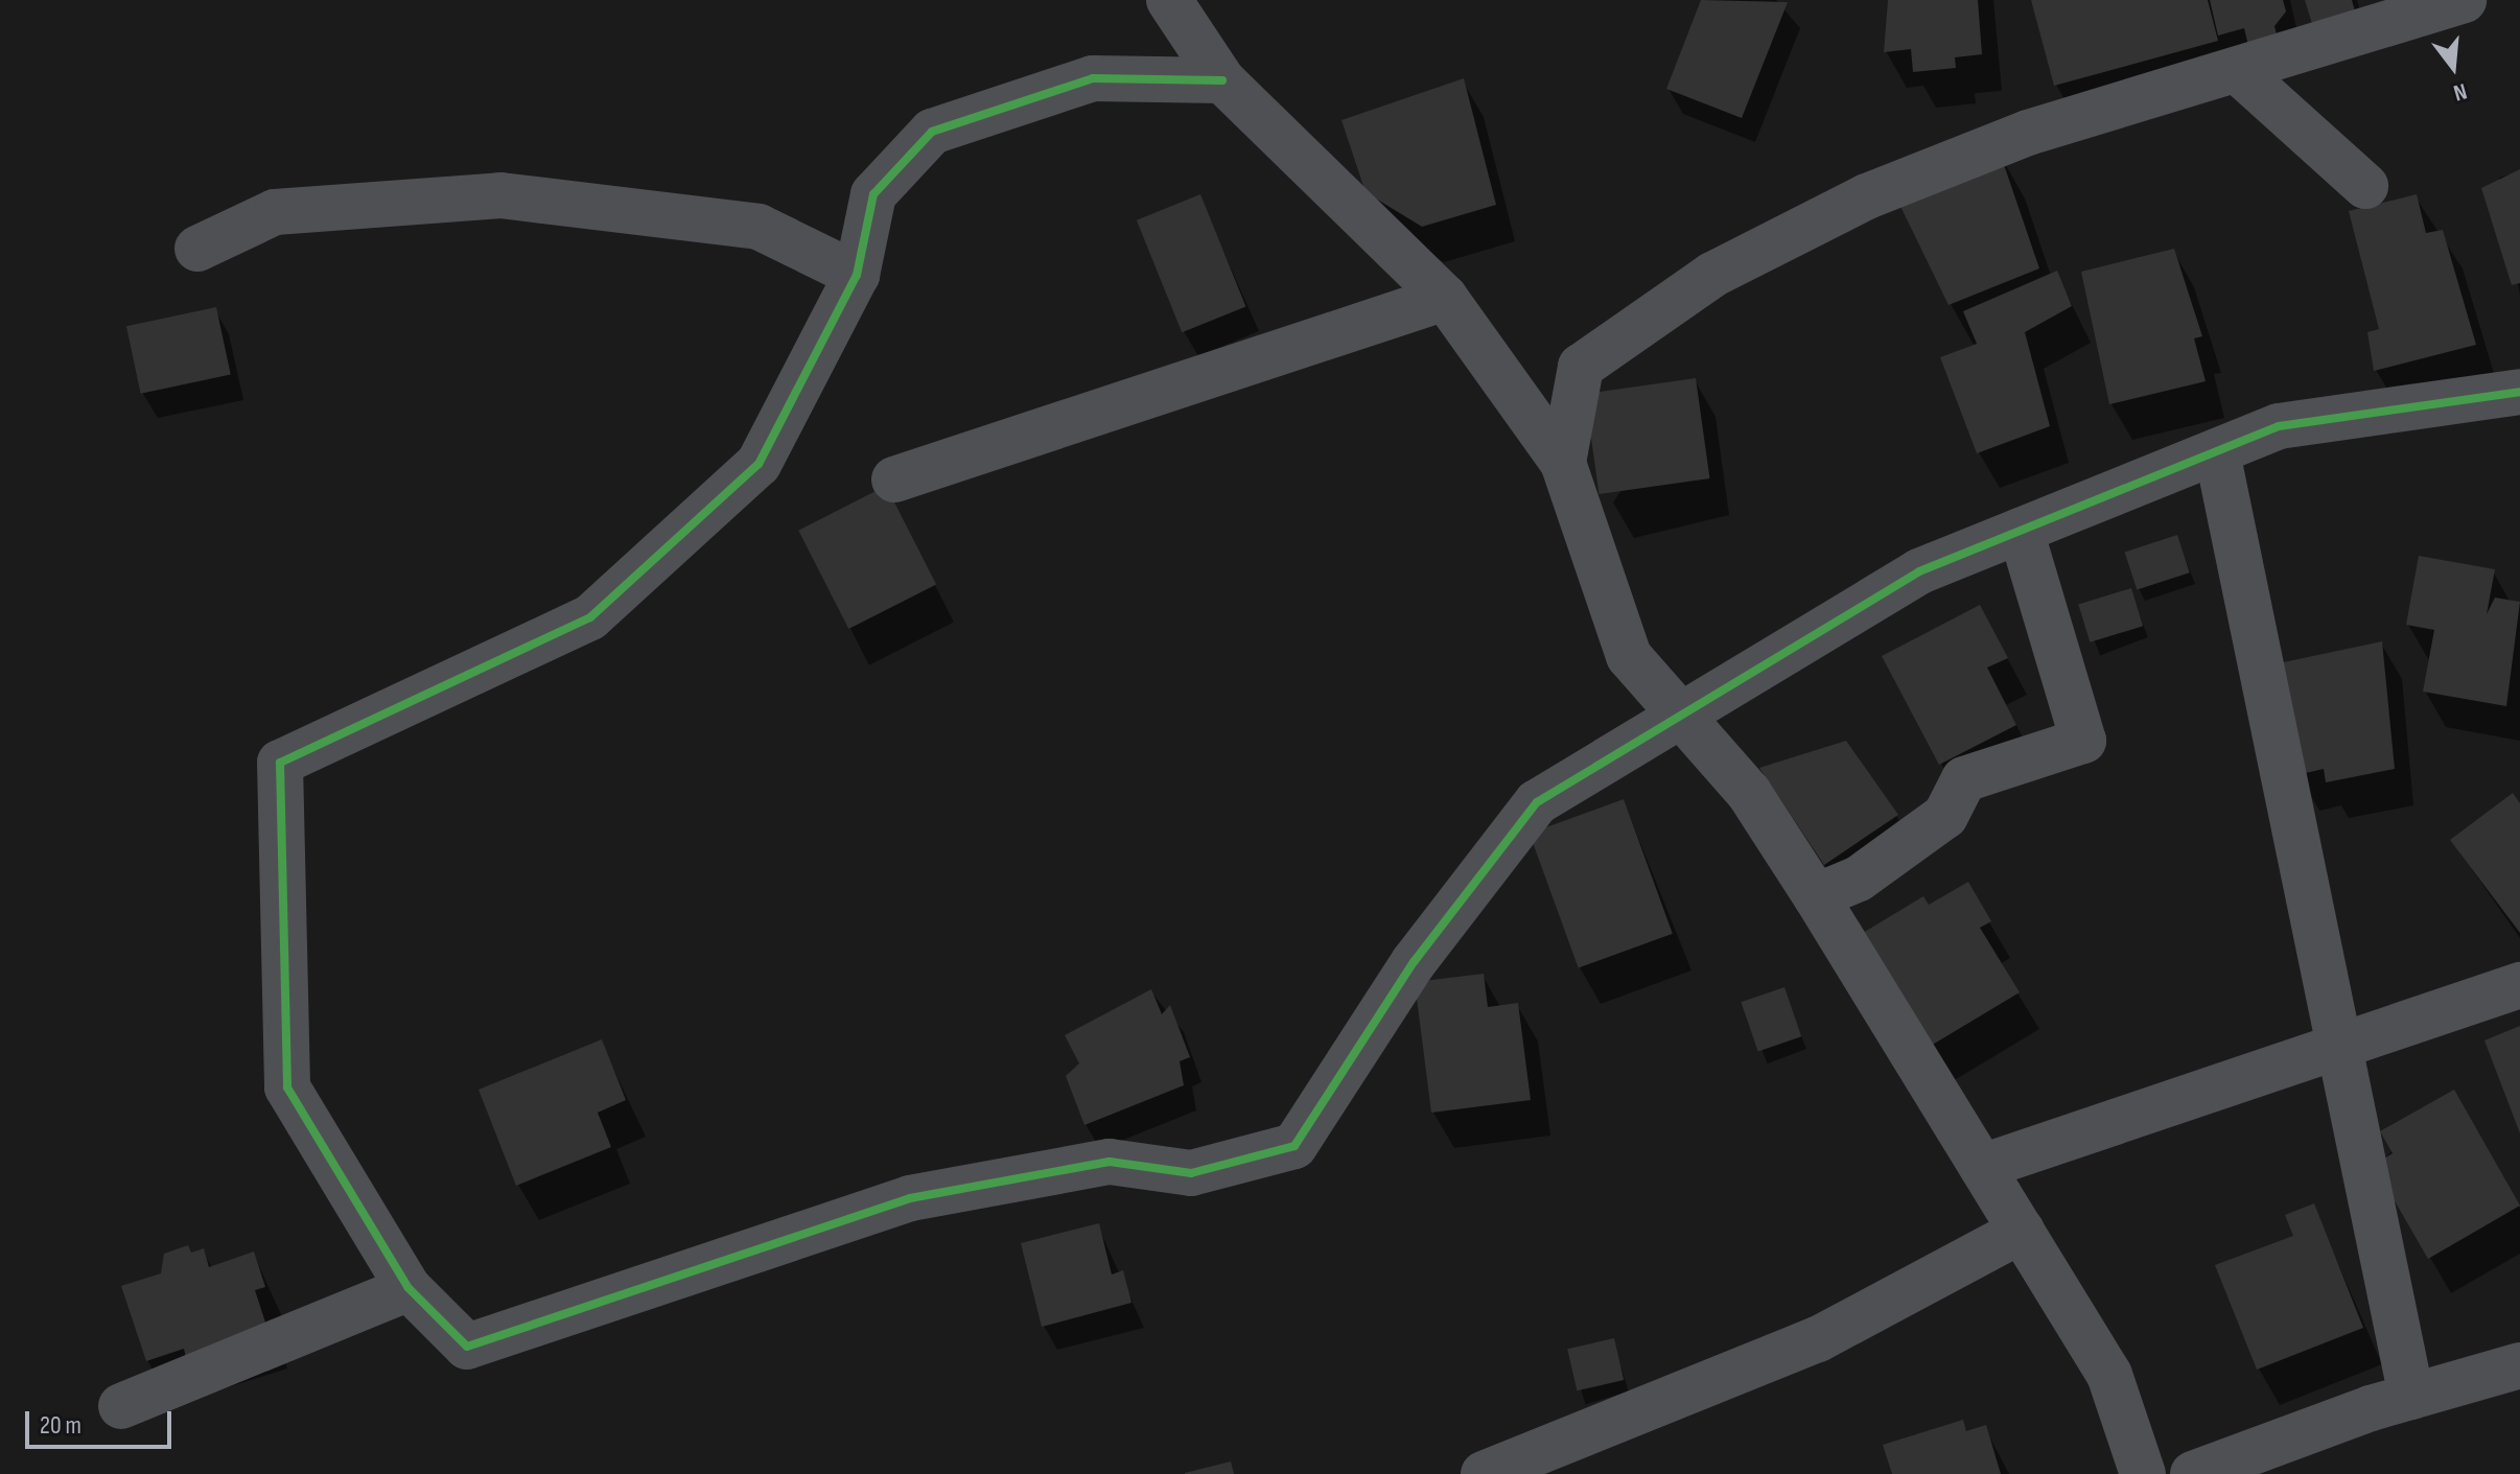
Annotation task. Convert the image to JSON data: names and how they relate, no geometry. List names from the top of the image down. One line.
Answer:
{"scale_bar":"20 m","north":"bottom"}
